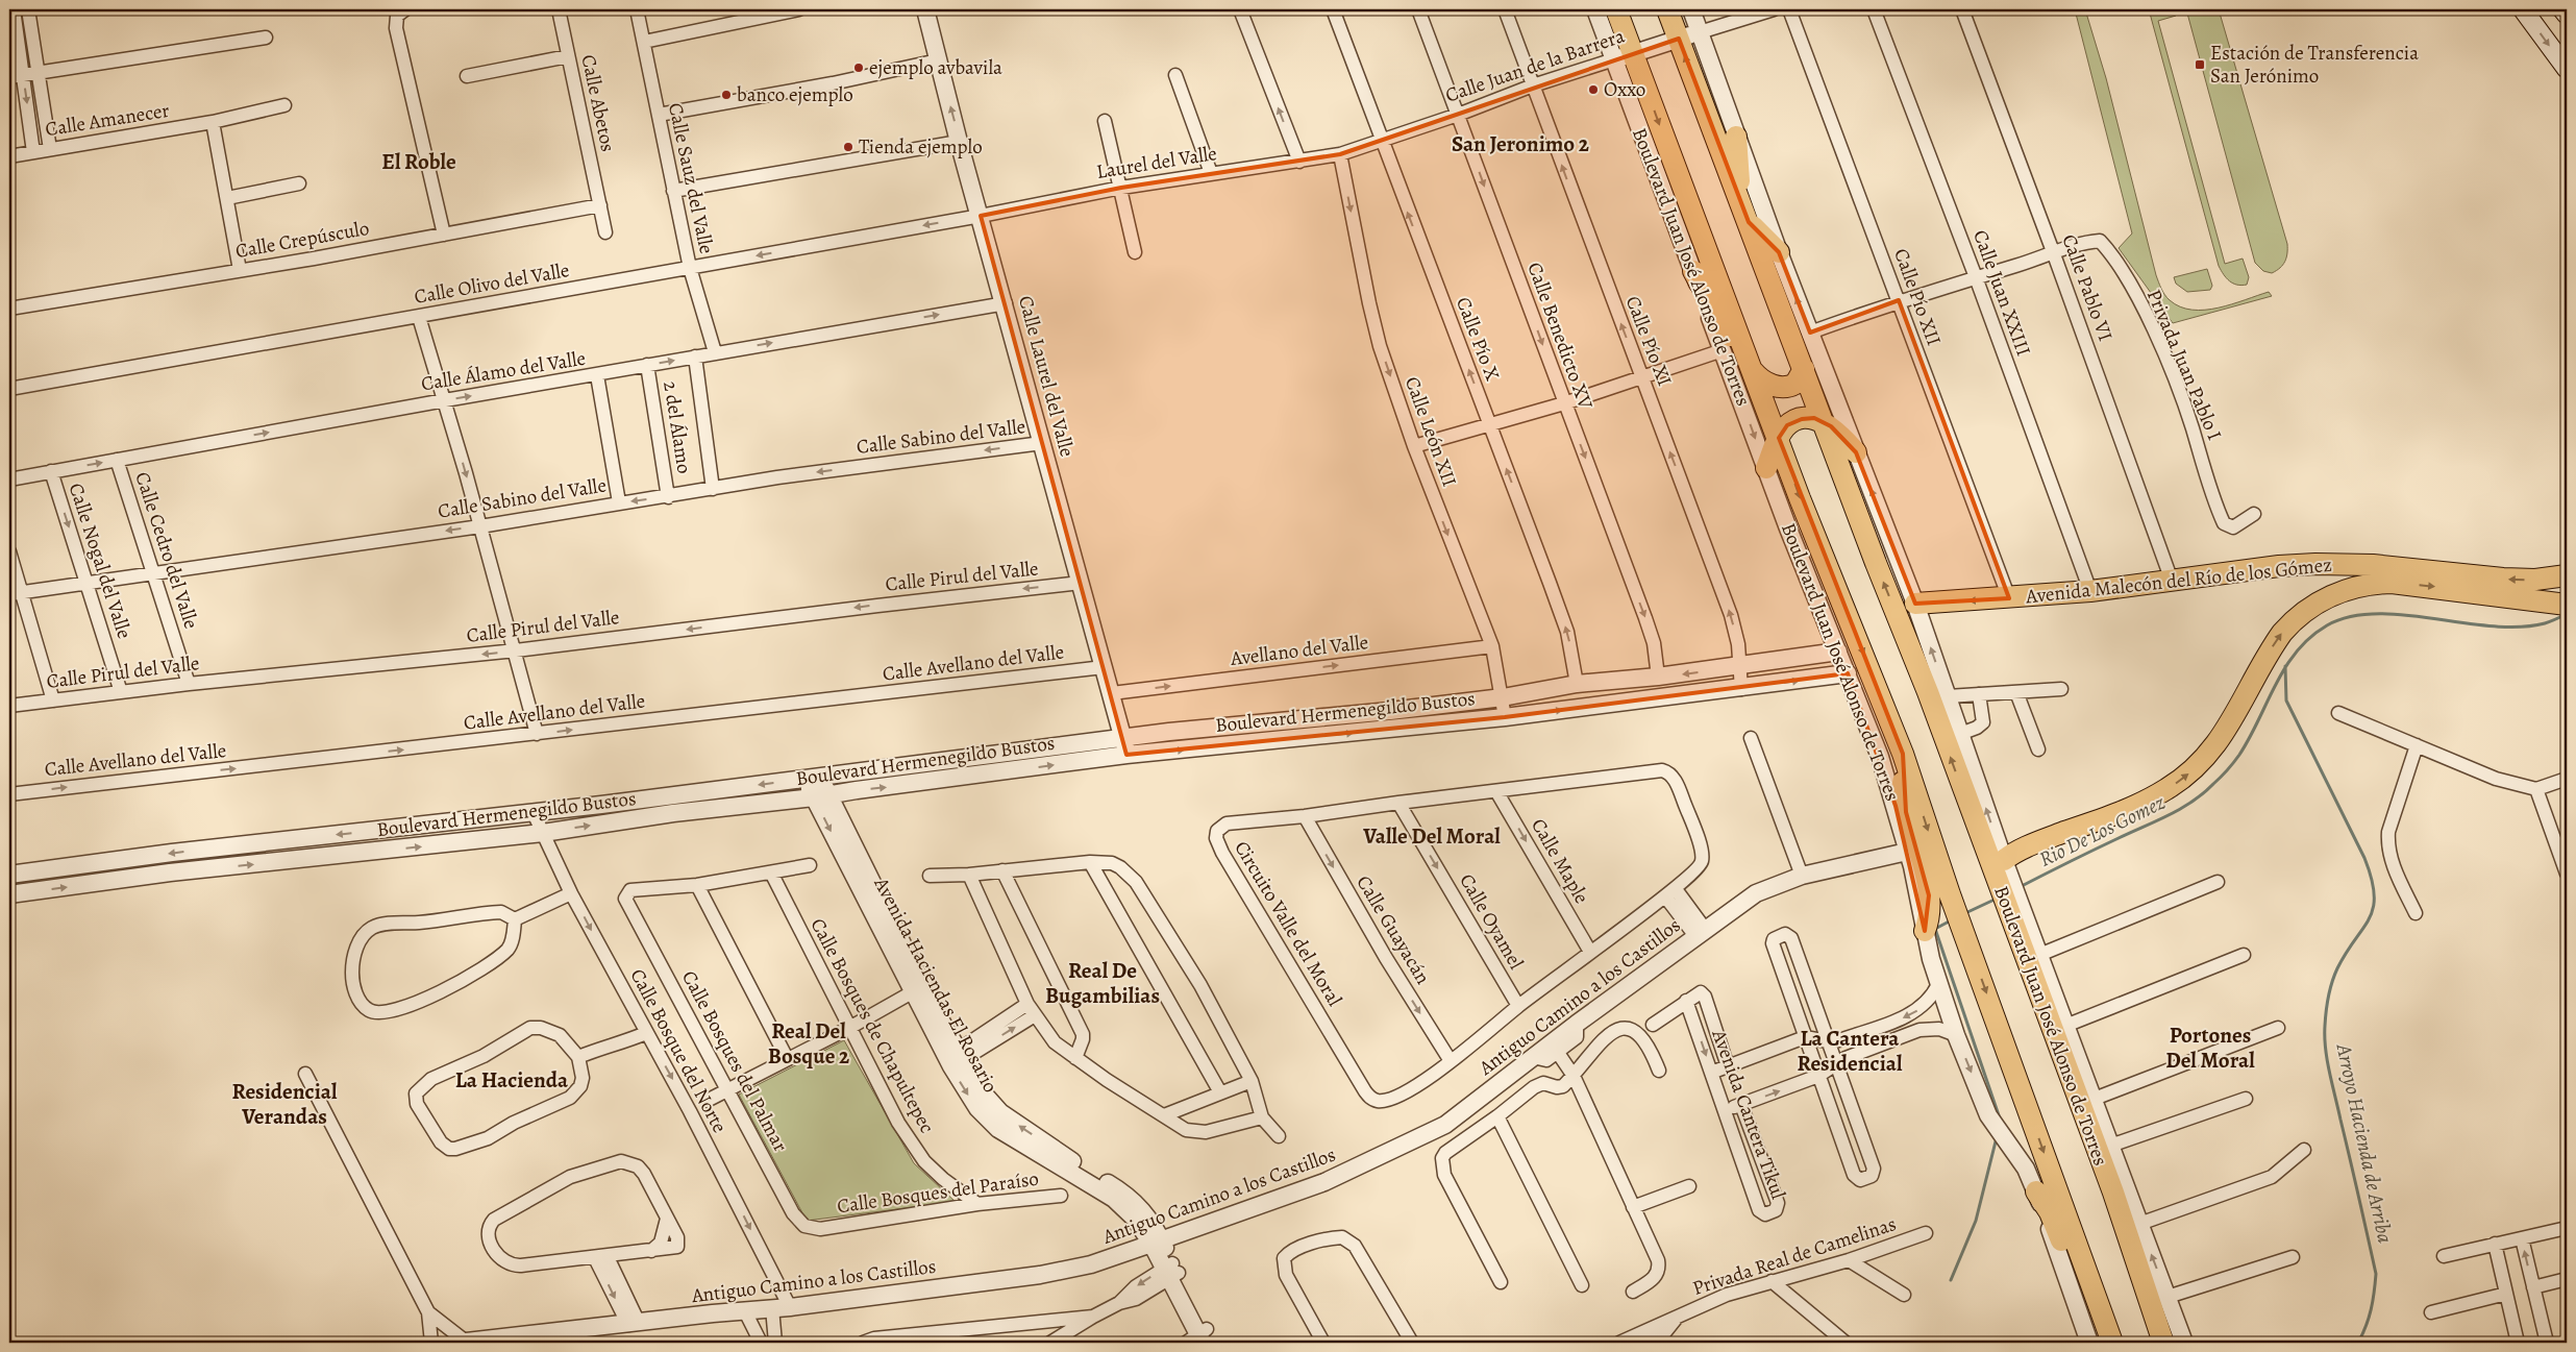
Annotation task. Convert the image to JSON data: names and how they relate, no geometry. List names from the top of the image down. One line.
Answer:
{"streets":{"main road":["Boulevard Juan José Alonso de Torres","Avenida Malecón del Río de los Gómez"],"street":["Calle Juan de la Barrera","Calle Abetos","Calle Amanecer","Laurel del Valle","Calle Sauz del Valle","Calle Crepúsculo","Calle Olivo del Valle","Calle Pablo VI","Calle Juan XXIII","Calle Pío XII","Calle Benedicto XV","Calle Pío X","Calle Pío XI","Privada Juan Pablo I","Calle Álamo del Valle","Calle Laurel del Valle","2 del Álamo","Calle León XII","Calle Sabino del Valle","Calle Cedro del Valle","Calle Nogal del Valle","Calle Pirul del Valle","Avellano del Valle","Calle Avellano del Valle","Boulevard Hermenegildo Bustos","Calle Maple","Calle Oyamel","Circuito Valle del Moral","Calle Guayacán","Avenida Haciendas El Rosario","Antiguo Camino a los Castillos","Calle Bosques de Chapultepec","Calle Bosque del Norte","Calle Bosques del Palmar","Avenida Cantera Tikul","Calle Bosques del Paraíso","Privada Real de Camelinas"]},"crossings":[["Calle Juan de la Barrera","Laurel del Valle"],["Calle Juan de la Barrera","Boulevard Juan José Alonso de Torres"],["Calle Juan de la Barrera","Calle Benedicto XV"],["Calle Juan de la Barrera","Calle Pío X"],["Calle Juan de la Barrera","Calle Pío XI"],["Calle Juan de la Barrera","Calle León XII"],["Calle Abetos","Calle Crepúsculo"],["Laurel del Valle","Calle Olivo del Valle"],["Laurel del Valle","Calle Laurel del Valle"],["Laurel del Valle","Calle León XII"],["Calle Sauz del Valle","Calle Olivo del Valle"],["Calle Sauz del Valle","Calle Álamo del Valle"],["Boulevard Juan José Alonso de Torres","Avenida Malecón del Río de los Gómez"],["Boulevard Juan José Alonso de Torres","Boulevard Hermenegildo Bustos"],["Boulevard Juan José Alonso de Torres","Antiguo Camino a los Castillos"],["Calle Olivo del Valle","Calle Laurel del Valle"],["Calle Pablo VI","Privada Juan Pablo I"],["Calle Pablo VI","Avenida Malecón del Río de los Gómez"],["Calle Juan XXIII","Avenida Malecón del Río de los Gómez"],["Calle Pío XII","Avenida Malecón del Río de los Gómez"],["Calle Benedicto XV","Boulevard Hermenegildo Bustos"],["Calle Pío X","Boulevard Hermenegildo Bustos"],["Calle Pío XI","Boulevard Hermenegildo Bustos"],["Calle Álamo del Valle","Calle Laurel del Valle"],["Calle Álamo del Valle","2 del Álamo"],["Calle Álamo del Valle","Calle Cedro del Valle"],["Calle Álamo del Valle","Calle Nogal del Valle"],["Calle Laurel del Valle","Calle Sabino del Valle"],["Calle Laurel del Valle","Calle Pirul del Valle"],["Calle Laurel del Valle","Avellano del Valle"],["Calle Laurel del Valle","Calle Avellano del Valle"],["Calle Laurel del Valle","Boulevard Hermenegildo Bustos"],["2 del Álamo","Calle Sabino del Valle"],["Calle León XII","Avellano del Valle"],["Calle León XII","Boulevard Hermenegildo Bustos"],["Calle Sabino del Valle","Calle Cedro del Valle"],["Calle Sabino del Valle","Calle Nogal del Valle"],["Calle Cedro del Valle","Calle Pirul del Valle"],["Calle Nogal del Valle","Calle Pirul del Valle"],["Boulevard Hermenegildo Bustos","Avenida Haciendas El Rosario"],["Boulevard Hermenegildo Bustos","Calle Bosque del Norte"],["Calle Maple","Circuito Valle del Moral"],["Calle Oyamel","Circuito Valle del Moral"],["Circuito Valle del Moral","Calle Guayacán"],["Avenida Haciendas El Rosario","Antiguo Camino a los Castillos"],["Antiguo Camino a los Castillos","Calle Bosque del Norte"],["Calle Bosques de Chapultepec","Calle Bosques del Paraíso"],["Calle Bosques del Palmar","Calle Bosques del Paraíso"]],"one_way":["Calle Benedicto XV","Calle Pío X","Calle Pío XI","Calle Álamo del Valle","Calle León XII","Calle Sabino del Valle","Calle Pirul del Valle","Avellano del Valle","Calle Avellano del Valle","Calle Maple","Calle Oyamel","Calle Guayacán"],"districts":["San Jeronimo 2","El Roble","Valle Del Moral","Real De Bugambilias","Real Del Bosque 2","Portones Del Moral","La Cantera Residencial","La Hacienda","Residencial Verandas"],"water":["Rio De Los Gomez","Arroyo Hacienda de Arriba"],"places":{"transit":["Estación de Transferencia San Jerónimo"],"other":["ejemplo avbavila","Oxxo","banco ejemplo","Tienda ejemplo"]}}
